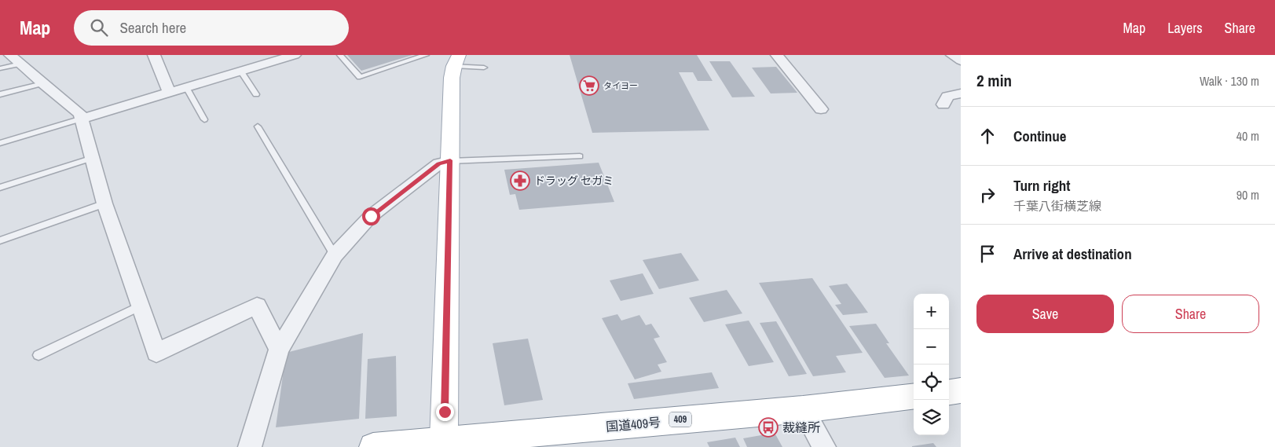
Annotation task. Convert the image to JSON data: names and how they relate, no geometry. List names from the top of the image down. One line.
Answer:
{"streets":{"main road":["409","国道409号"]},"places":{"supermarket":["タイヨー"],"pharmacy":["ドラッグ セガミ"],"bus stop":["裁縫所"]},"page":{"header":"Map","search":"Search here","nav":["Map","Layers","Share"],"heading":["2 min","Walk · 130 m"],"list":[["Continue","40 m"],["Turn right","千葉八街横芝線","90 m"],"Arrive at destination"],"buttons":["Save","Share"],"map_buttons":["+","−"]}}
